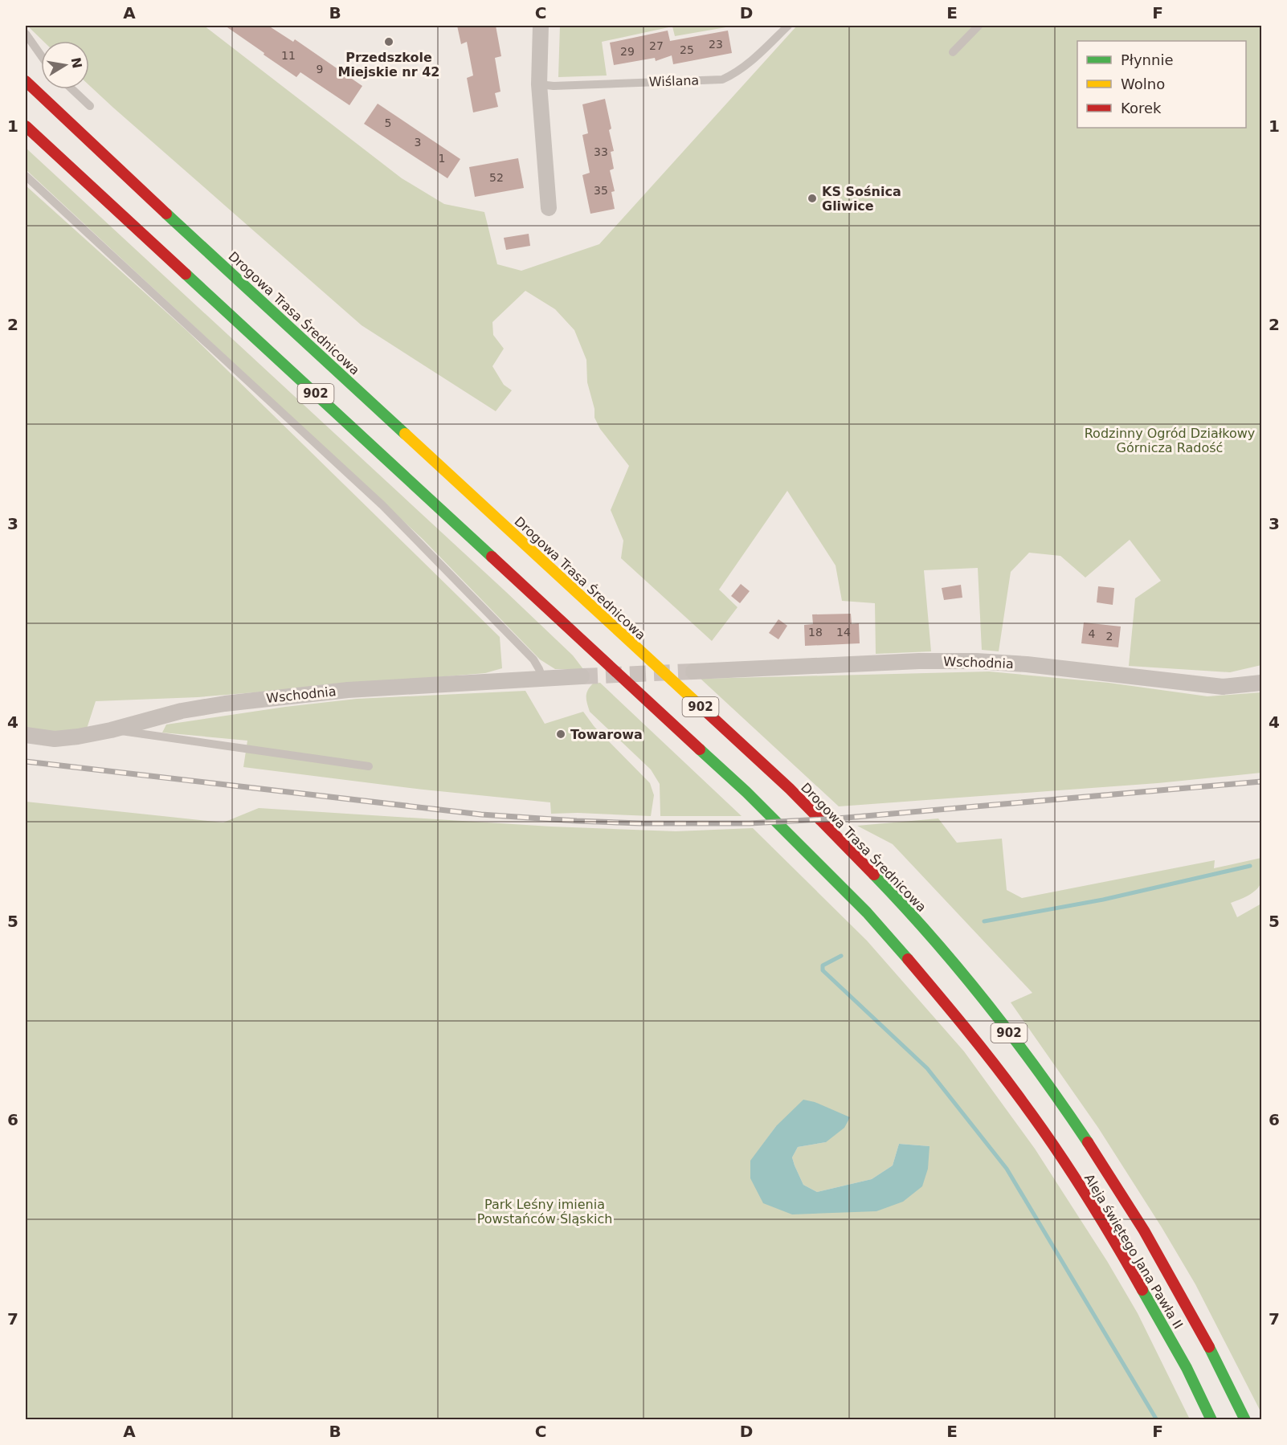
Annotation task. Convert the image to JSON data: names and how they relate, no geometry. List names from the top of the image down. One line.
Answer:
{"streets":{"main road":["Drogowa Trasa Średnicowa","902","Aleja świętego Jana Pawła II"],"street":["Wschodnia"],"lane":["Wiślana"]},"crossings":[["Drogowa Trasa Średnicowa","Aleja świętego Jana Pawła II"]],"parks":["Rodzinny Ogród Działkowy Górnicza Radość","Park Leśny imienia Powstańców Śląskich"],"places":["Przedszkole Miejskie nr 42","KS Sośnica Gliwice","Towarowa"],"house_numbers":["23","27","25","29","11","9","5","3","33","1","52","35","18","14","4","2"],"legend":["Płynnie","Wolno","Korek"],"north":"right","grid":{"columns":["A","B","C","D","E","F"],"rows":["1","2","3","4","5","6","7"]}}
